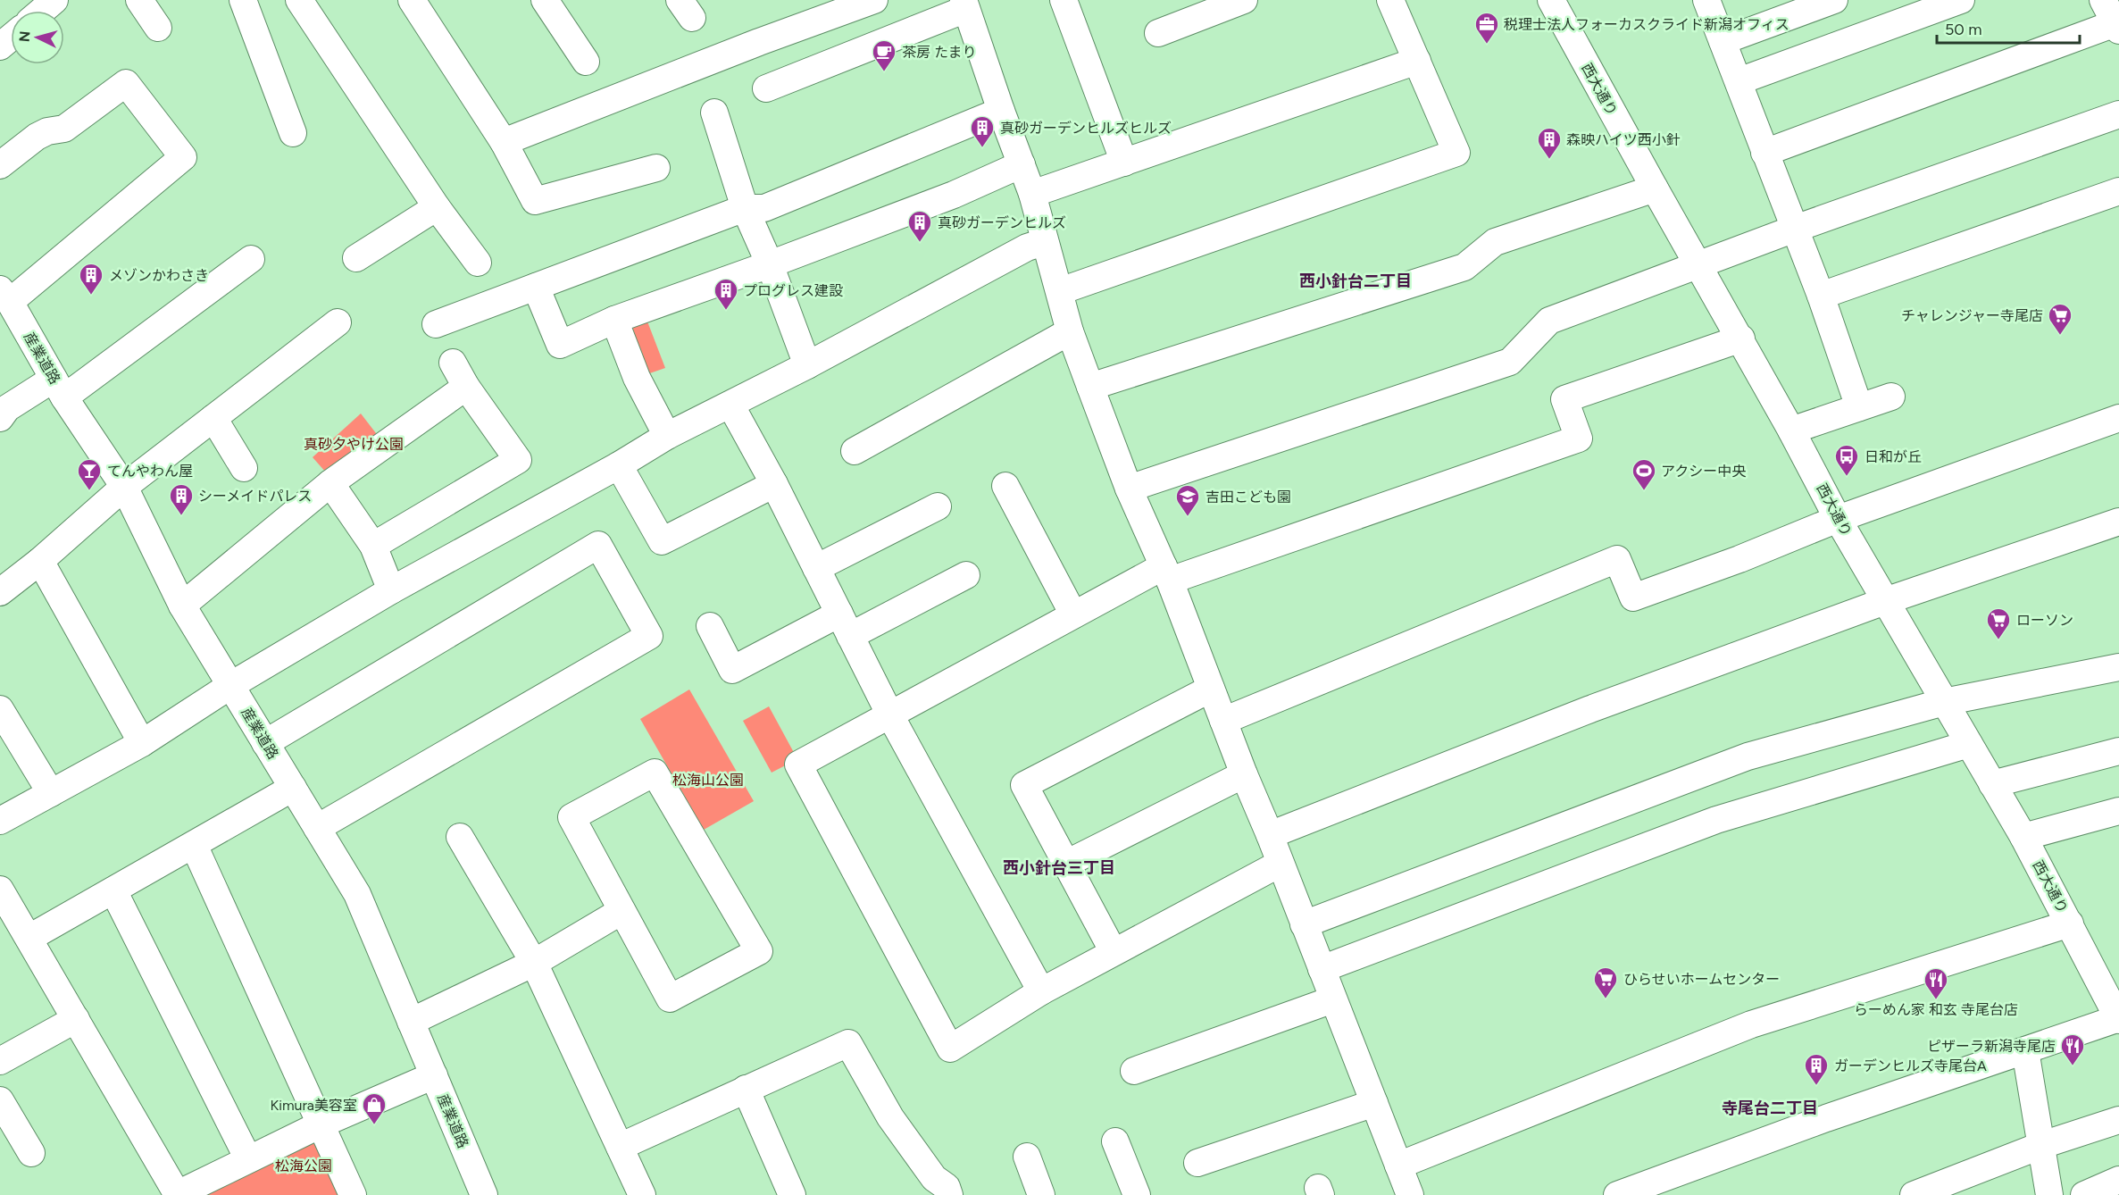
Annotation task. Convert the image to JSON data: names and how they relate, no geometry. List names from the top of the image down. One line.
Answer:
{"streets":{"street":["西大通り","産業道路"]},"districts":["西小針台二丁目","西小針台三丁目","寺尾台二丁目"],"parks":["真砂夕やけ公園","松海山公園","松海公園"],"places":{"office":["税理士法人フォーカスクライド新潟オフィス"],"cafe":["茶房 たまり"],"building":["真砂ガーデンヒルズヒルズ","森映ハイツ西小針","真砂ガーデンヒルズ","メゾンかわさき","プログレス建設","シーメイドパレス","ガーデンヒルズ寺尾台A"],"supermarket":["チャレンジャー寺尾店","ローソン","ひらせいホームセンター"],"bus stop":["日和が丘"],"bar":["てんやわん屋"],"sports":["アクシー中央"],"school or university":["吉田こども園"],"restaurant":["らーめん家 和玄 寺尾台店","ピザーラ新潟寺尾店"],"shop":["Kimura美容室"]},"scale_bar":"50 m","north":"left"}
